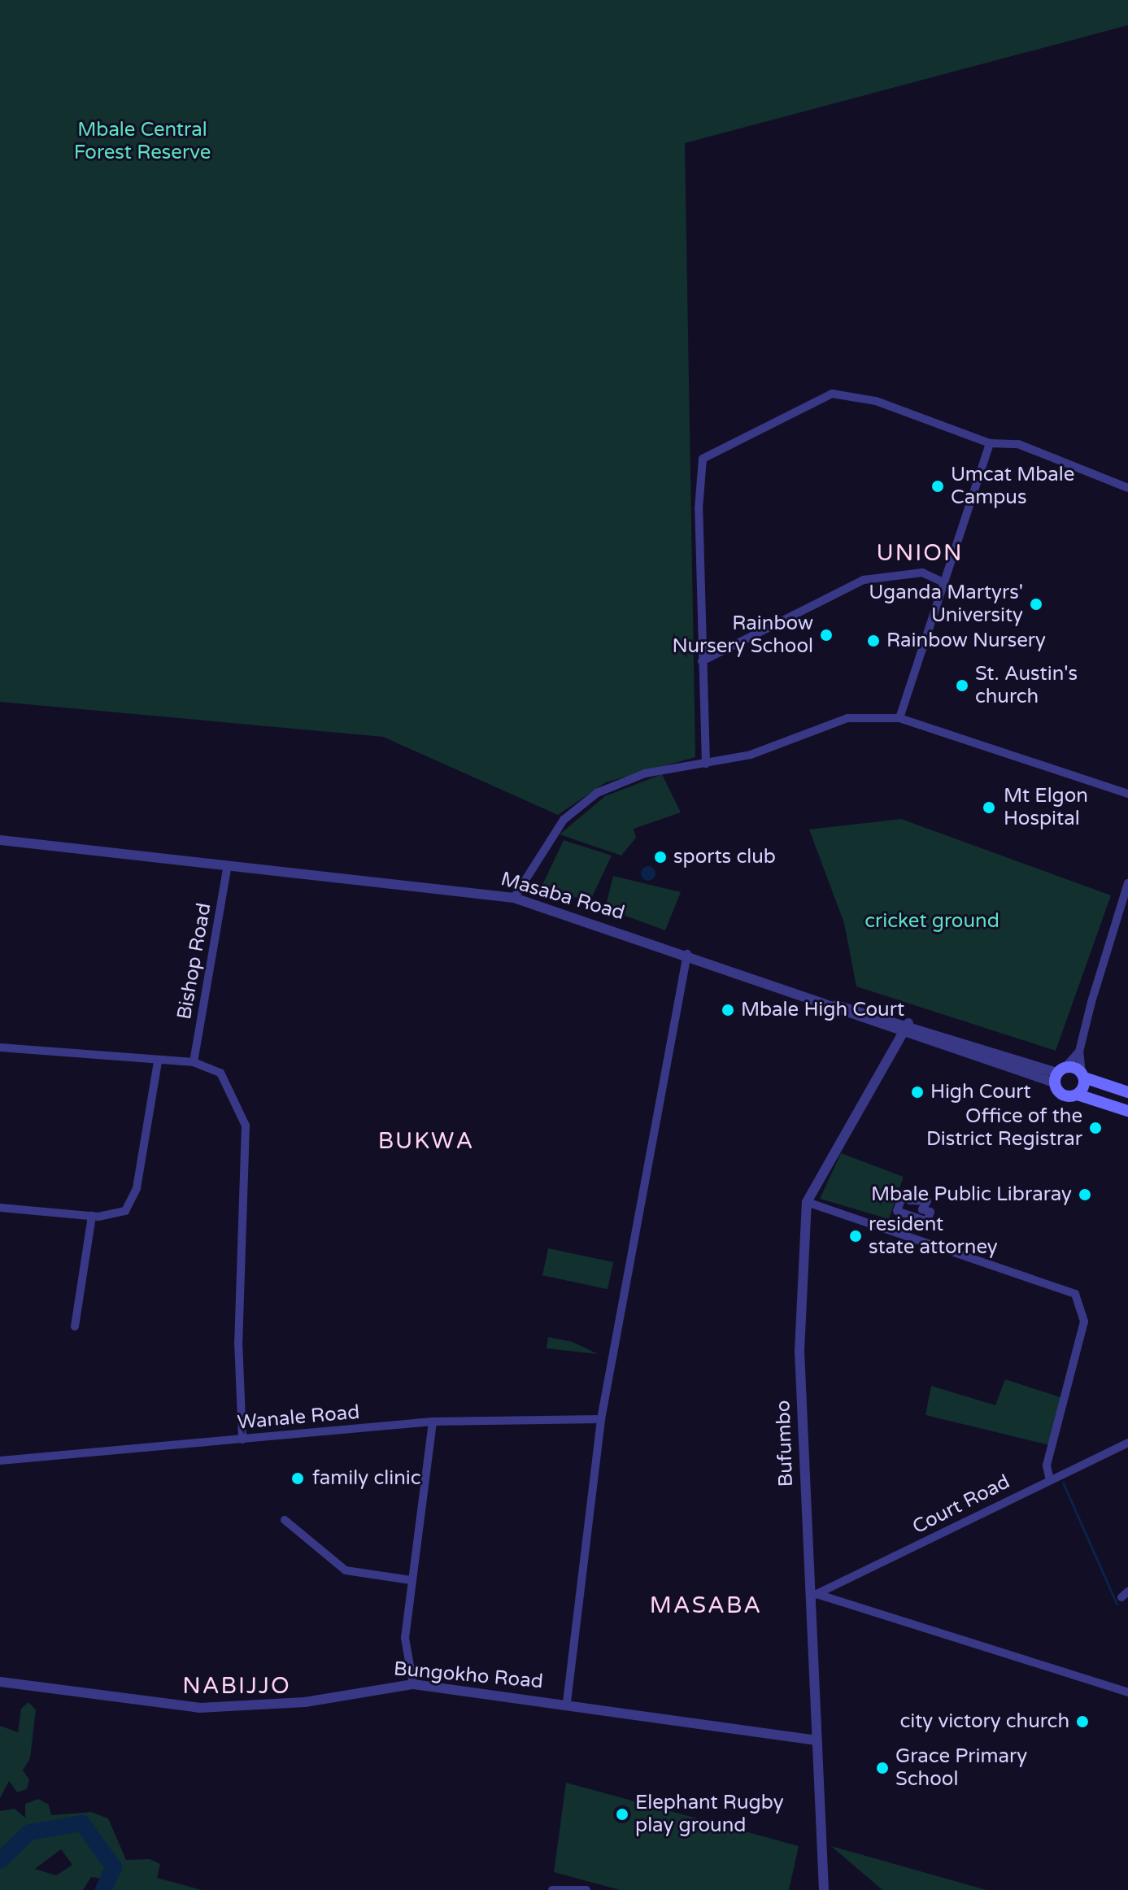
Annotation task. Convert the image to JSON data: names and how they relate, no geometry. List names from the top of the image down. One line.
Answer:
{"streets":{"street":["Masaba Road","Bishop Road","Wanale Road","Bufumbo","Court Road","Bungokho Road"]},"crossings":[["Masaba Road","Bishop Road"],["Masaba Road","Bufumbo"],["Bufumbo","Court Road"],["Bufumbo","Bungokho Road"]],"districts":["UNION","BUKWA","MASABA","NABIJJO"],"parks":["Mbale Central Forest Reserve","cricket ground"],"places":["Umcat Mbale Campus","Uganda Martyrs' University","Rainbow Nursery School","Rainbow Nursery","St. Austin's church","Mt Elgon Hospital","sports club","Mbale High Court","High Court","Office of the District Registrar","Mbale Public Libraray","resident state attorney","family clinic","city victory church","Grace Primary School","Elephant Rugby play ground"]}
